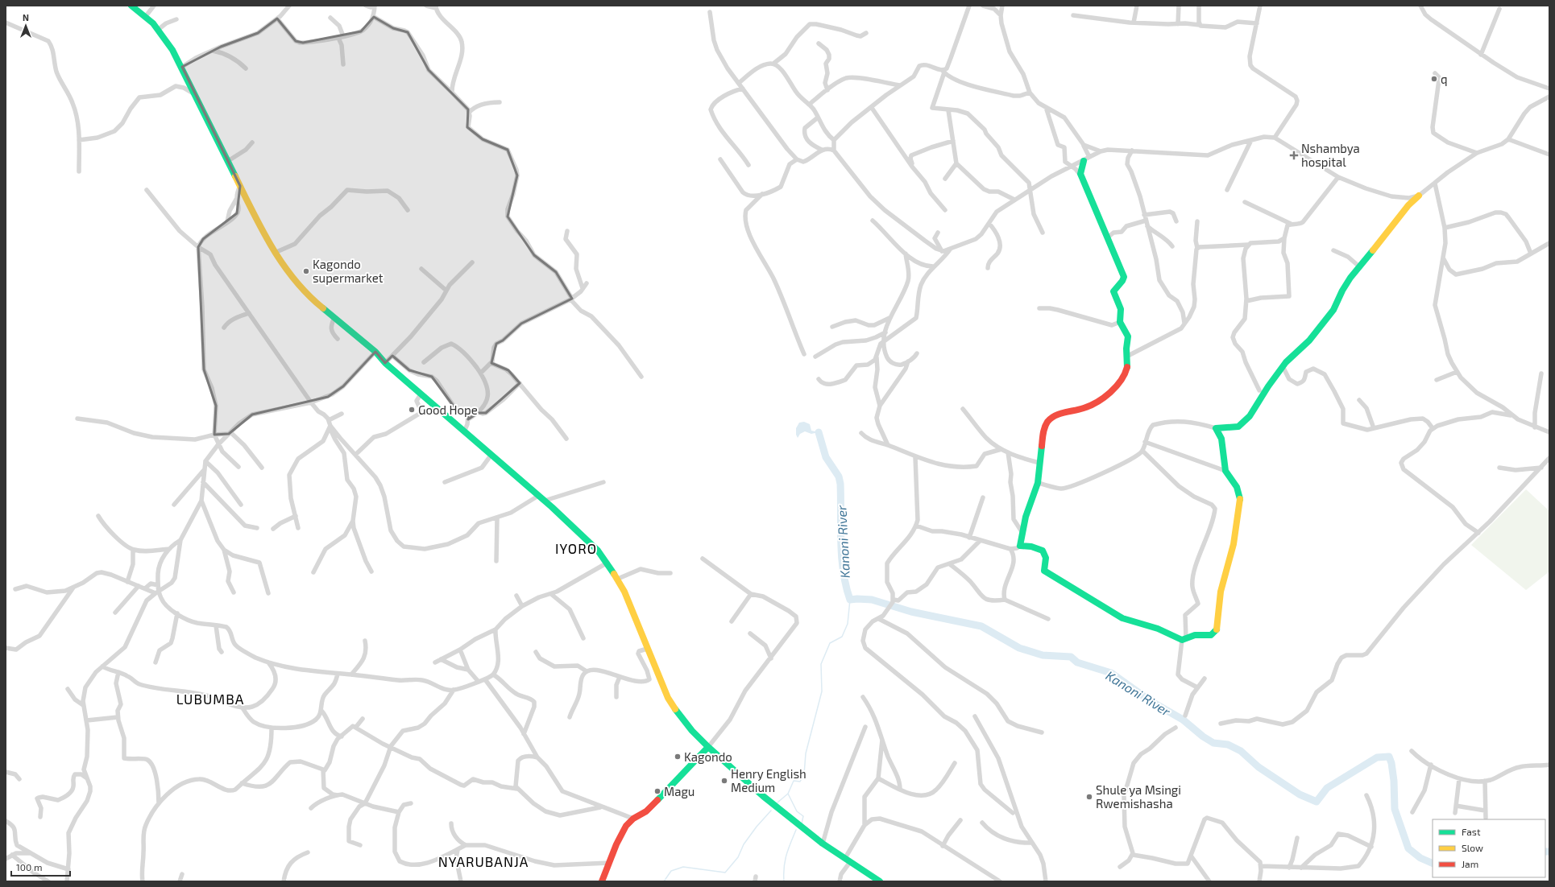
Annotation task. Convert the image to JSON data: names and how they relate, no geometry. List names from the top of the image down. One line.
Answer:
{"districts":["IYORO","LUBUMBA","NYARUBANJA"],"water":["Kanoni River"],"places":{"other":["q","Kagondo supermarket","Good Hope","Kagondo","Henry English Medium","Magu","Shule ya Msingi Rwemishasha"],"health":["Nshambya hospital"]},"legend":["Fast","Slow","Jam"],"scale_bar":"100 m","north":"top"}
